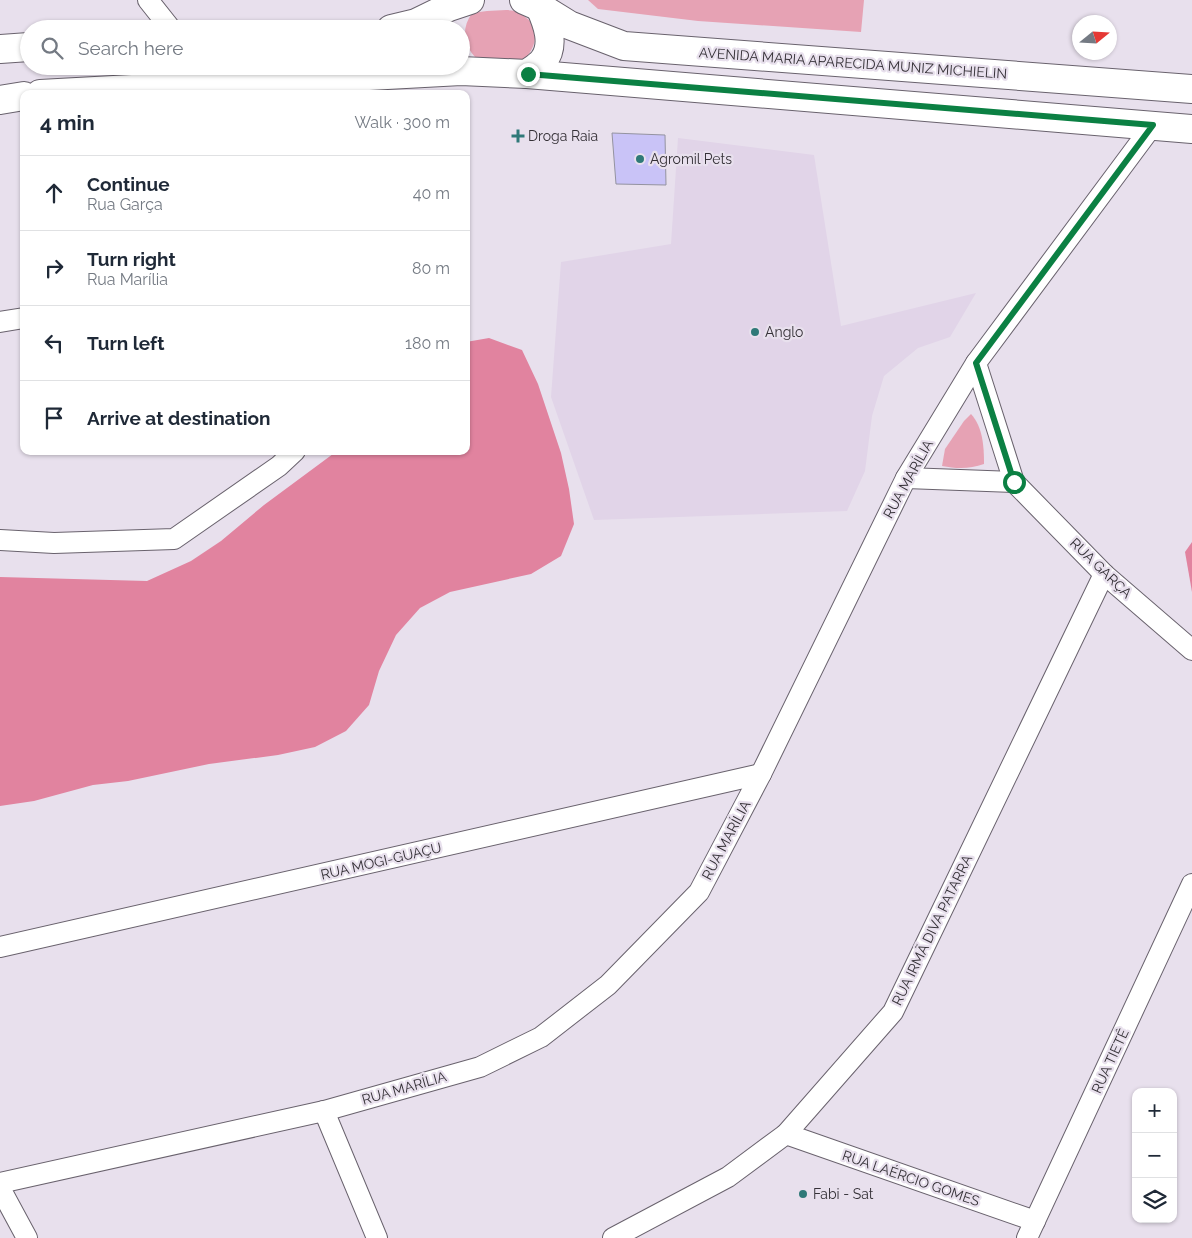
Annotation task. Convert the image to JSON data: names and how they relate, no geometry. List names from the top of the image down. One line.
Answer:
{"streets":{"street":["AVENIDA MARIA APARECIDA MUNIZ MICHIELIN","RUA MARÍLIA","RUA GARÇA","RUA MOGI-GUAÇU","RUA IRMÃ DIVA PATARRA","RUA TIETÊ","RUA LAÉRCIO GOMES"]},"crossings":[["RUA MARÍLIA","RUA GARÇA"],["RUA MARÍLIA","RUA MOGI-GUAÇU"],["RUA GARÇA","RUA IRMÃ DIVA PATARRA"],["RUA IRMÃ DIVA PATARRA","RUA LAÉRCIO GOMES"],["RUA TIETÊ","RUA LAÉRCIO GOMES"]],"places":{"health":["Droga Raia"],"other":["Agromil Pets","Anglo","Fabi - Sat"]},"north":"right","page":{"search":"Search here","heading":["4 min","Walk · 300 m"],"list":[["Continue","Rua Garça","40 m"],["Turn right","Rua Marília","80 m"],["Turn left","180 m"],"Arrive at destination"],"map_buttons":["+","−"]}}
